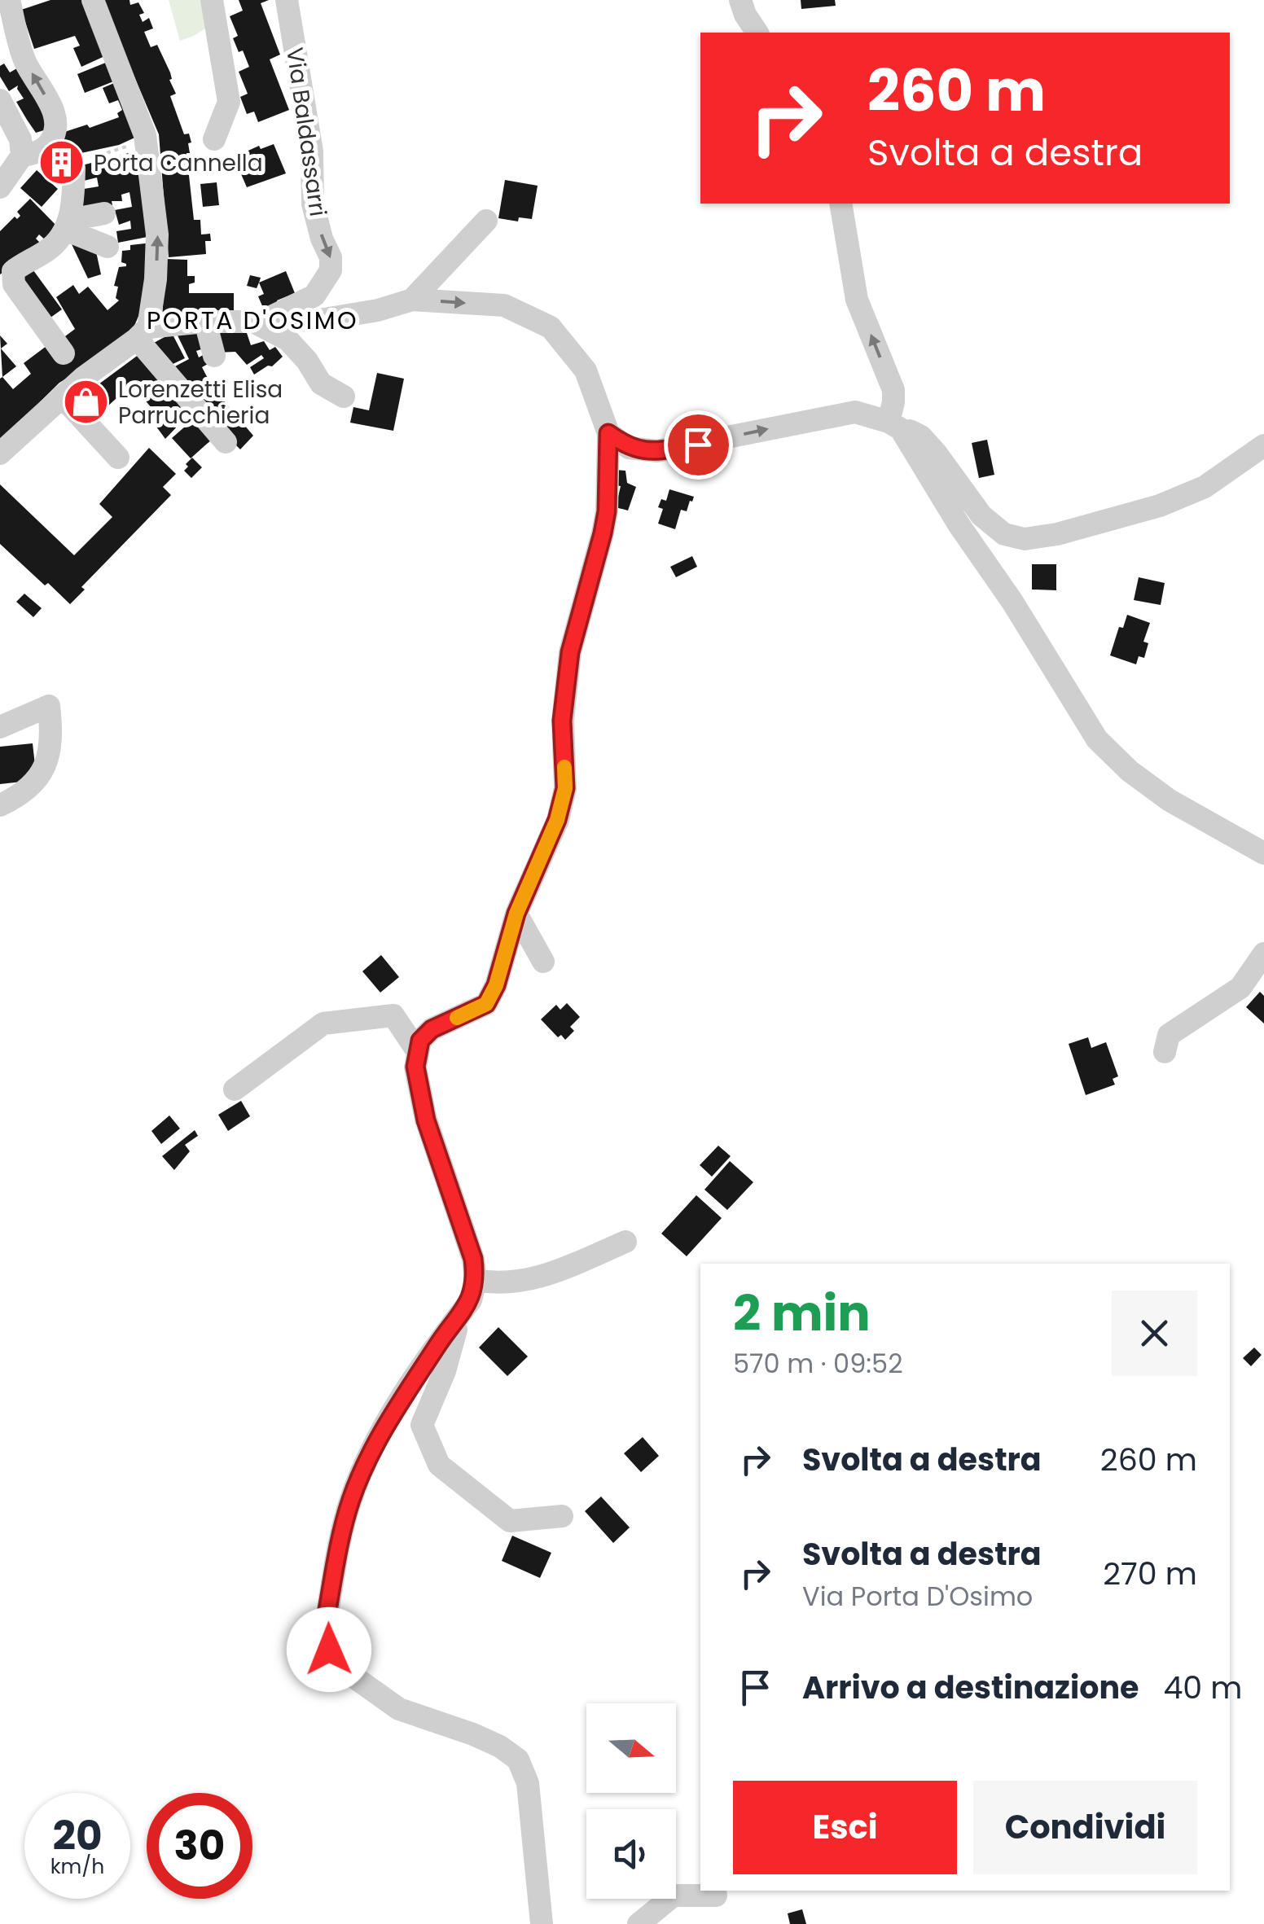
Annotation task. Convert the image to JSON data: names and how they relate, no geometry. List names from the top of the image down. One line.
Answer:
{"streets":{"street":["Via Baldassarri"]},"districts":["PORTA D'OSIMO"],"places":{"building":["Porta Cannella"],"shop":["Lorenzetti Elisa Parrucchieria"]},"north":"right","page":{"turn":["260 m","Svolta a destra"],"heading":["2 min","570 m · 09:52"],"list":[{"name":"Svolta a destra","value":"260 m"},{"name":"Svolta a destra","note":"Via Porta D'Osimo","value":"270 m"},{"name":"Arrivo a destinazione","value":"40 m"}],"buttons":["Esci","Condividi"],"speed":"20 km/h","limit":"30"}}
